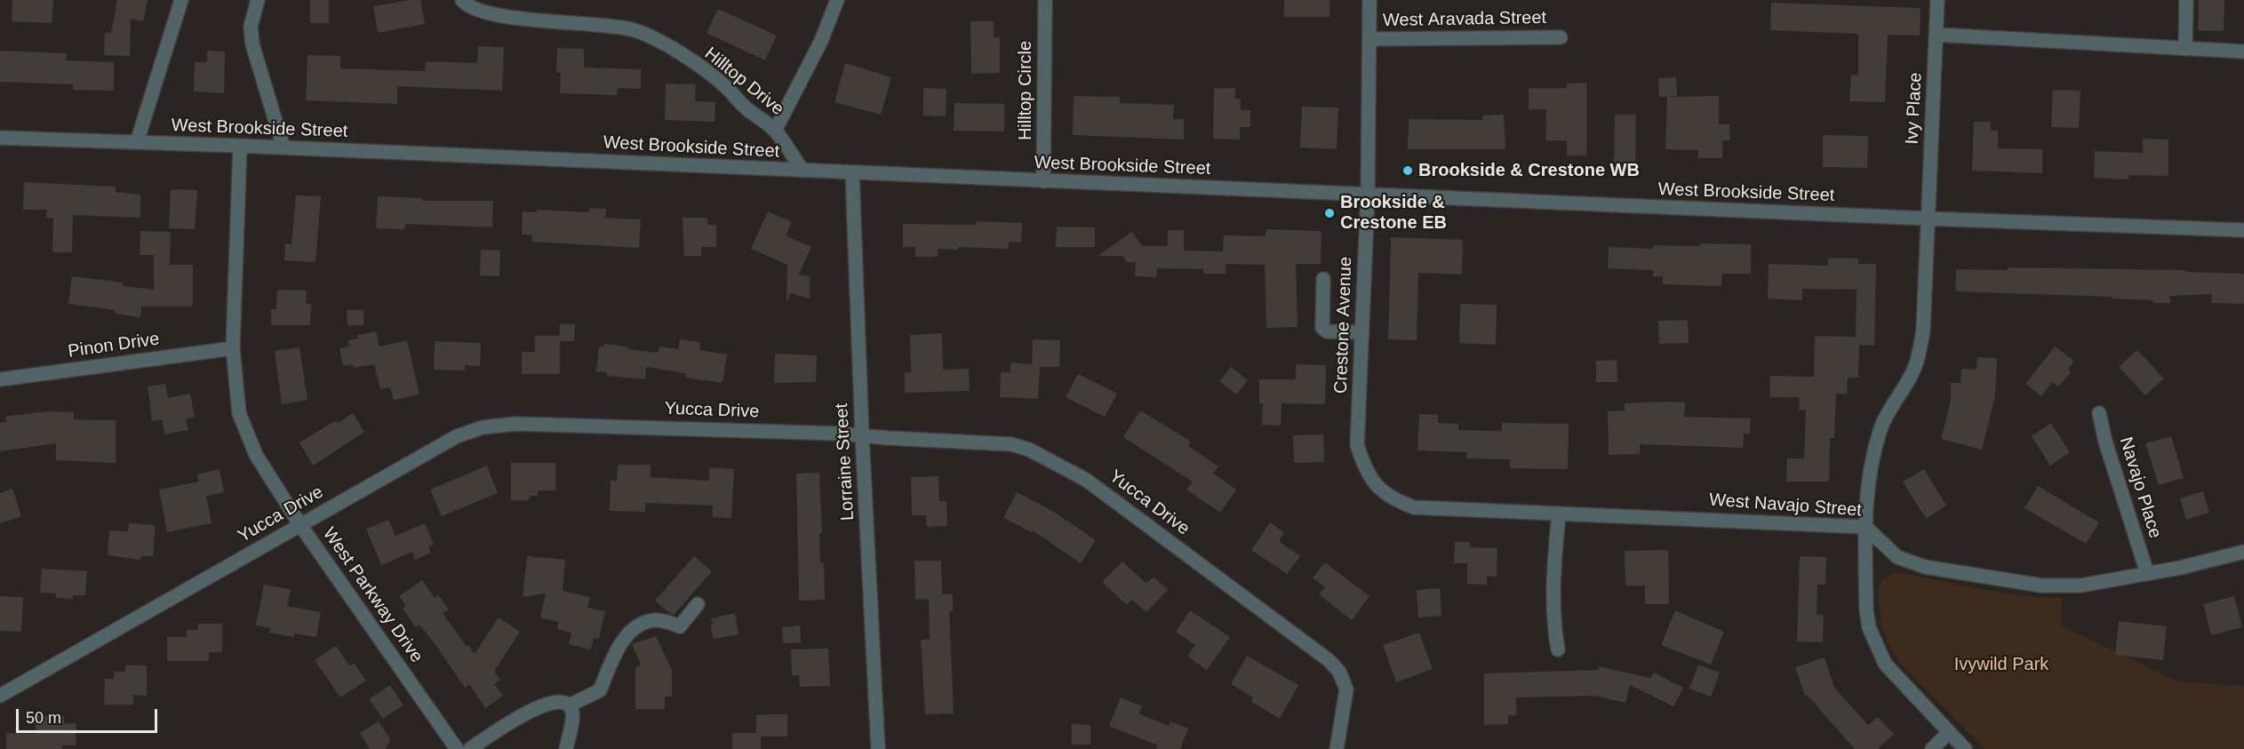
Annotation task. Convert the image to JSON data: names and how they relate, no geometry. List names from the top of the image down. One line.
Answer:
{"streets":{"street":["West Aravada Street","Hilltop Drive","Hilltop Circle","Ivy Place","West Brookside Street","Crestone Avenue","Pinon Drive","Yucca Drive","Lorraine Street","Navajo Place","West Navajo Street","West Parkway Drive"]},"crossings":[["West Aravada Street","Crestone Avenue"],["Hilltop Drive","West Brookside Street"],["Hilltop Circle","West Brookside Street"],["Ivy Place","West Brookside Street"],["Ivy Place","West Navajo Street"],["West Brookside Street","Crestone Avenue"],["West Brookside Street","Lorraine Street"],["West Brookside Street","West Parkway Drive"],["Crestone Avenue","West Navajo Street"],["Pinon Drive","West Parkway Drive"],["Yucca Drive","Lorraine Street"],["Yucca Drive","West Parkway Drive"],["Navajo Place","West Navajo Street"]],"parks":["Ivywild Park"],"places":["Brookside & Crestone WB","Brookside & Crestone EB"],"scale_bar":"50 m"}
